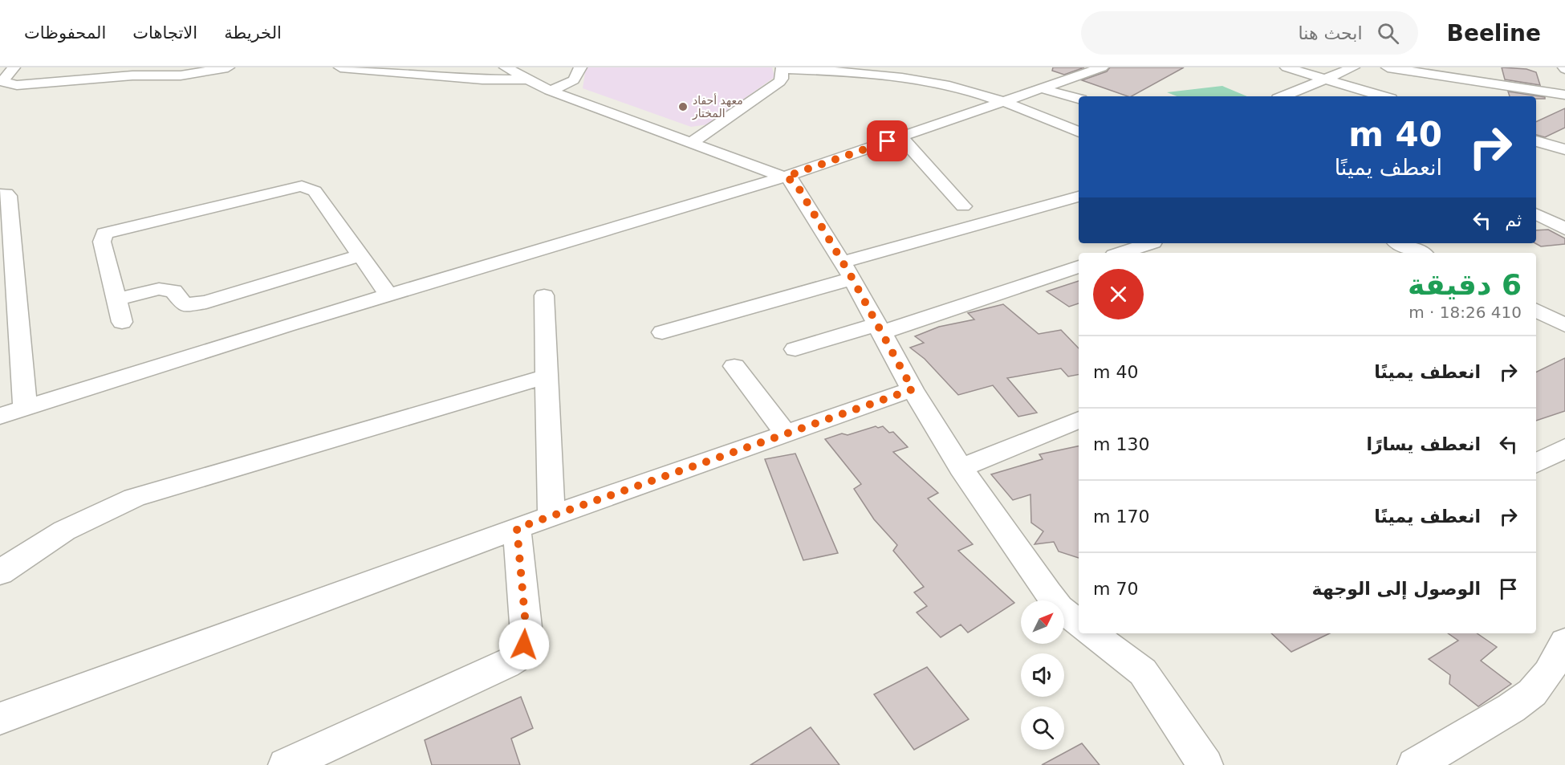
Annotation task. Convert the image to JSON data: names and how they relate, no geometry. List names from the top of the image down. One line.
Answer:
{"places":["معهد أحفاد المختار"],"north":"top right","page":{"header":"Beeline","search":"ابحث هنا","nav":["الخريطة","الاتجاهات","المحفوظات"],"turn":["40 m","انعطف يمينًا"],"then":"ثم","heading":["6 دقيقة","410 m · 18:26"],"list":[{"name":"انعطف يمينًا","value":"40 m"},{"name":"انعطف يسارًا","value":"130 m"},{"name":"انعطف يمينًا","value":"170 m"},{"name":"الوصول إلى الوجهة","value":"70 m"}]}}
